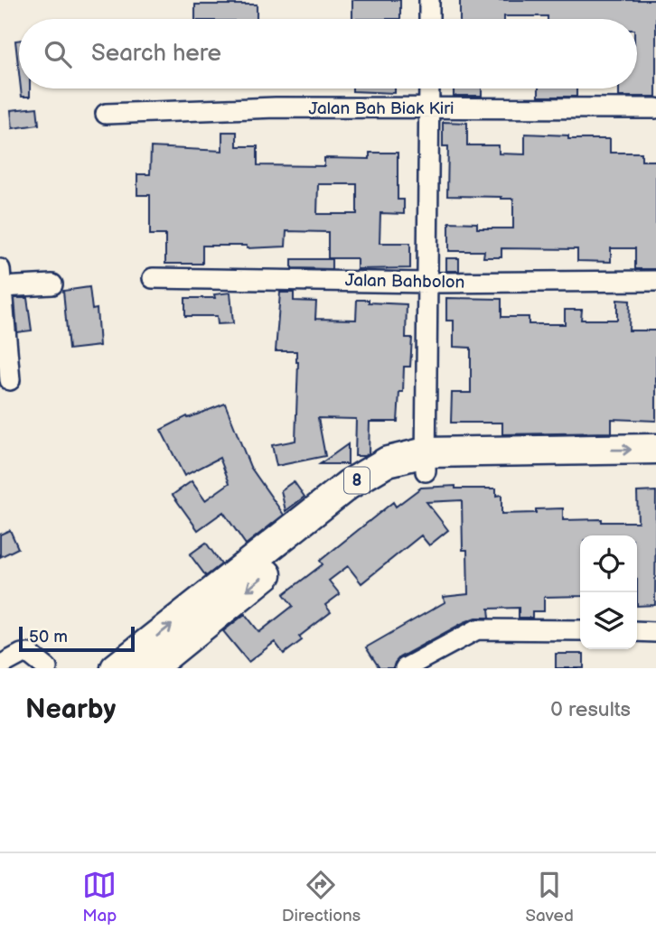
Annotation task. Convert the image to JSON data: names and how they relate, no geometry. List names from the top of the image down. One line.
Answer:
{"streets":{"highway":["8"],"street":["Jalan Bah Biak Kiri","Jalan Bahbolon"]},"scale_bar":"50 m","page":{"search":"Search here","scale":"50 m","heading":["Nearby","0 results"],"nav":["Map","Directions","Saved"]}}
